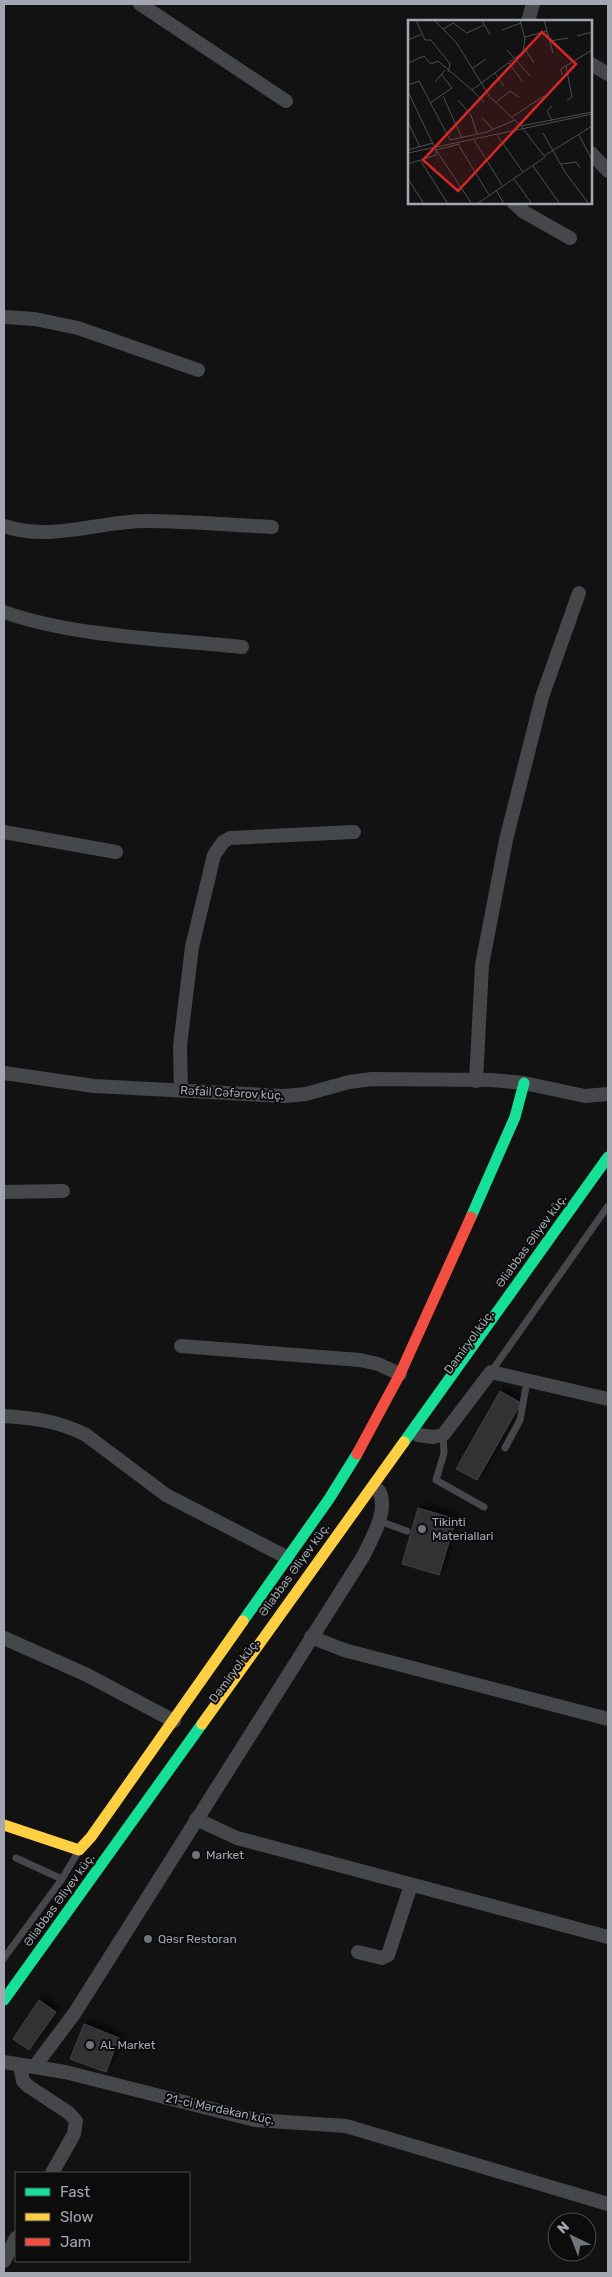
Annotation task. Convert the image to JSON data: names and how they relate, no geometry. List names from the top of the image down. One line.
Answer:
{"streets":{"main road":["Əliabbas Əliyev küç.","Dəmiryol küç."],"street":["Rəfail Cəfərov küç.","21-ci Mərdəkan küç."]},"places":["Tikinti Materiallari","Market","Qəsr Restoran","AL Market"],"legend":["Fast","Slow","Jam"],"north":"top left"}
